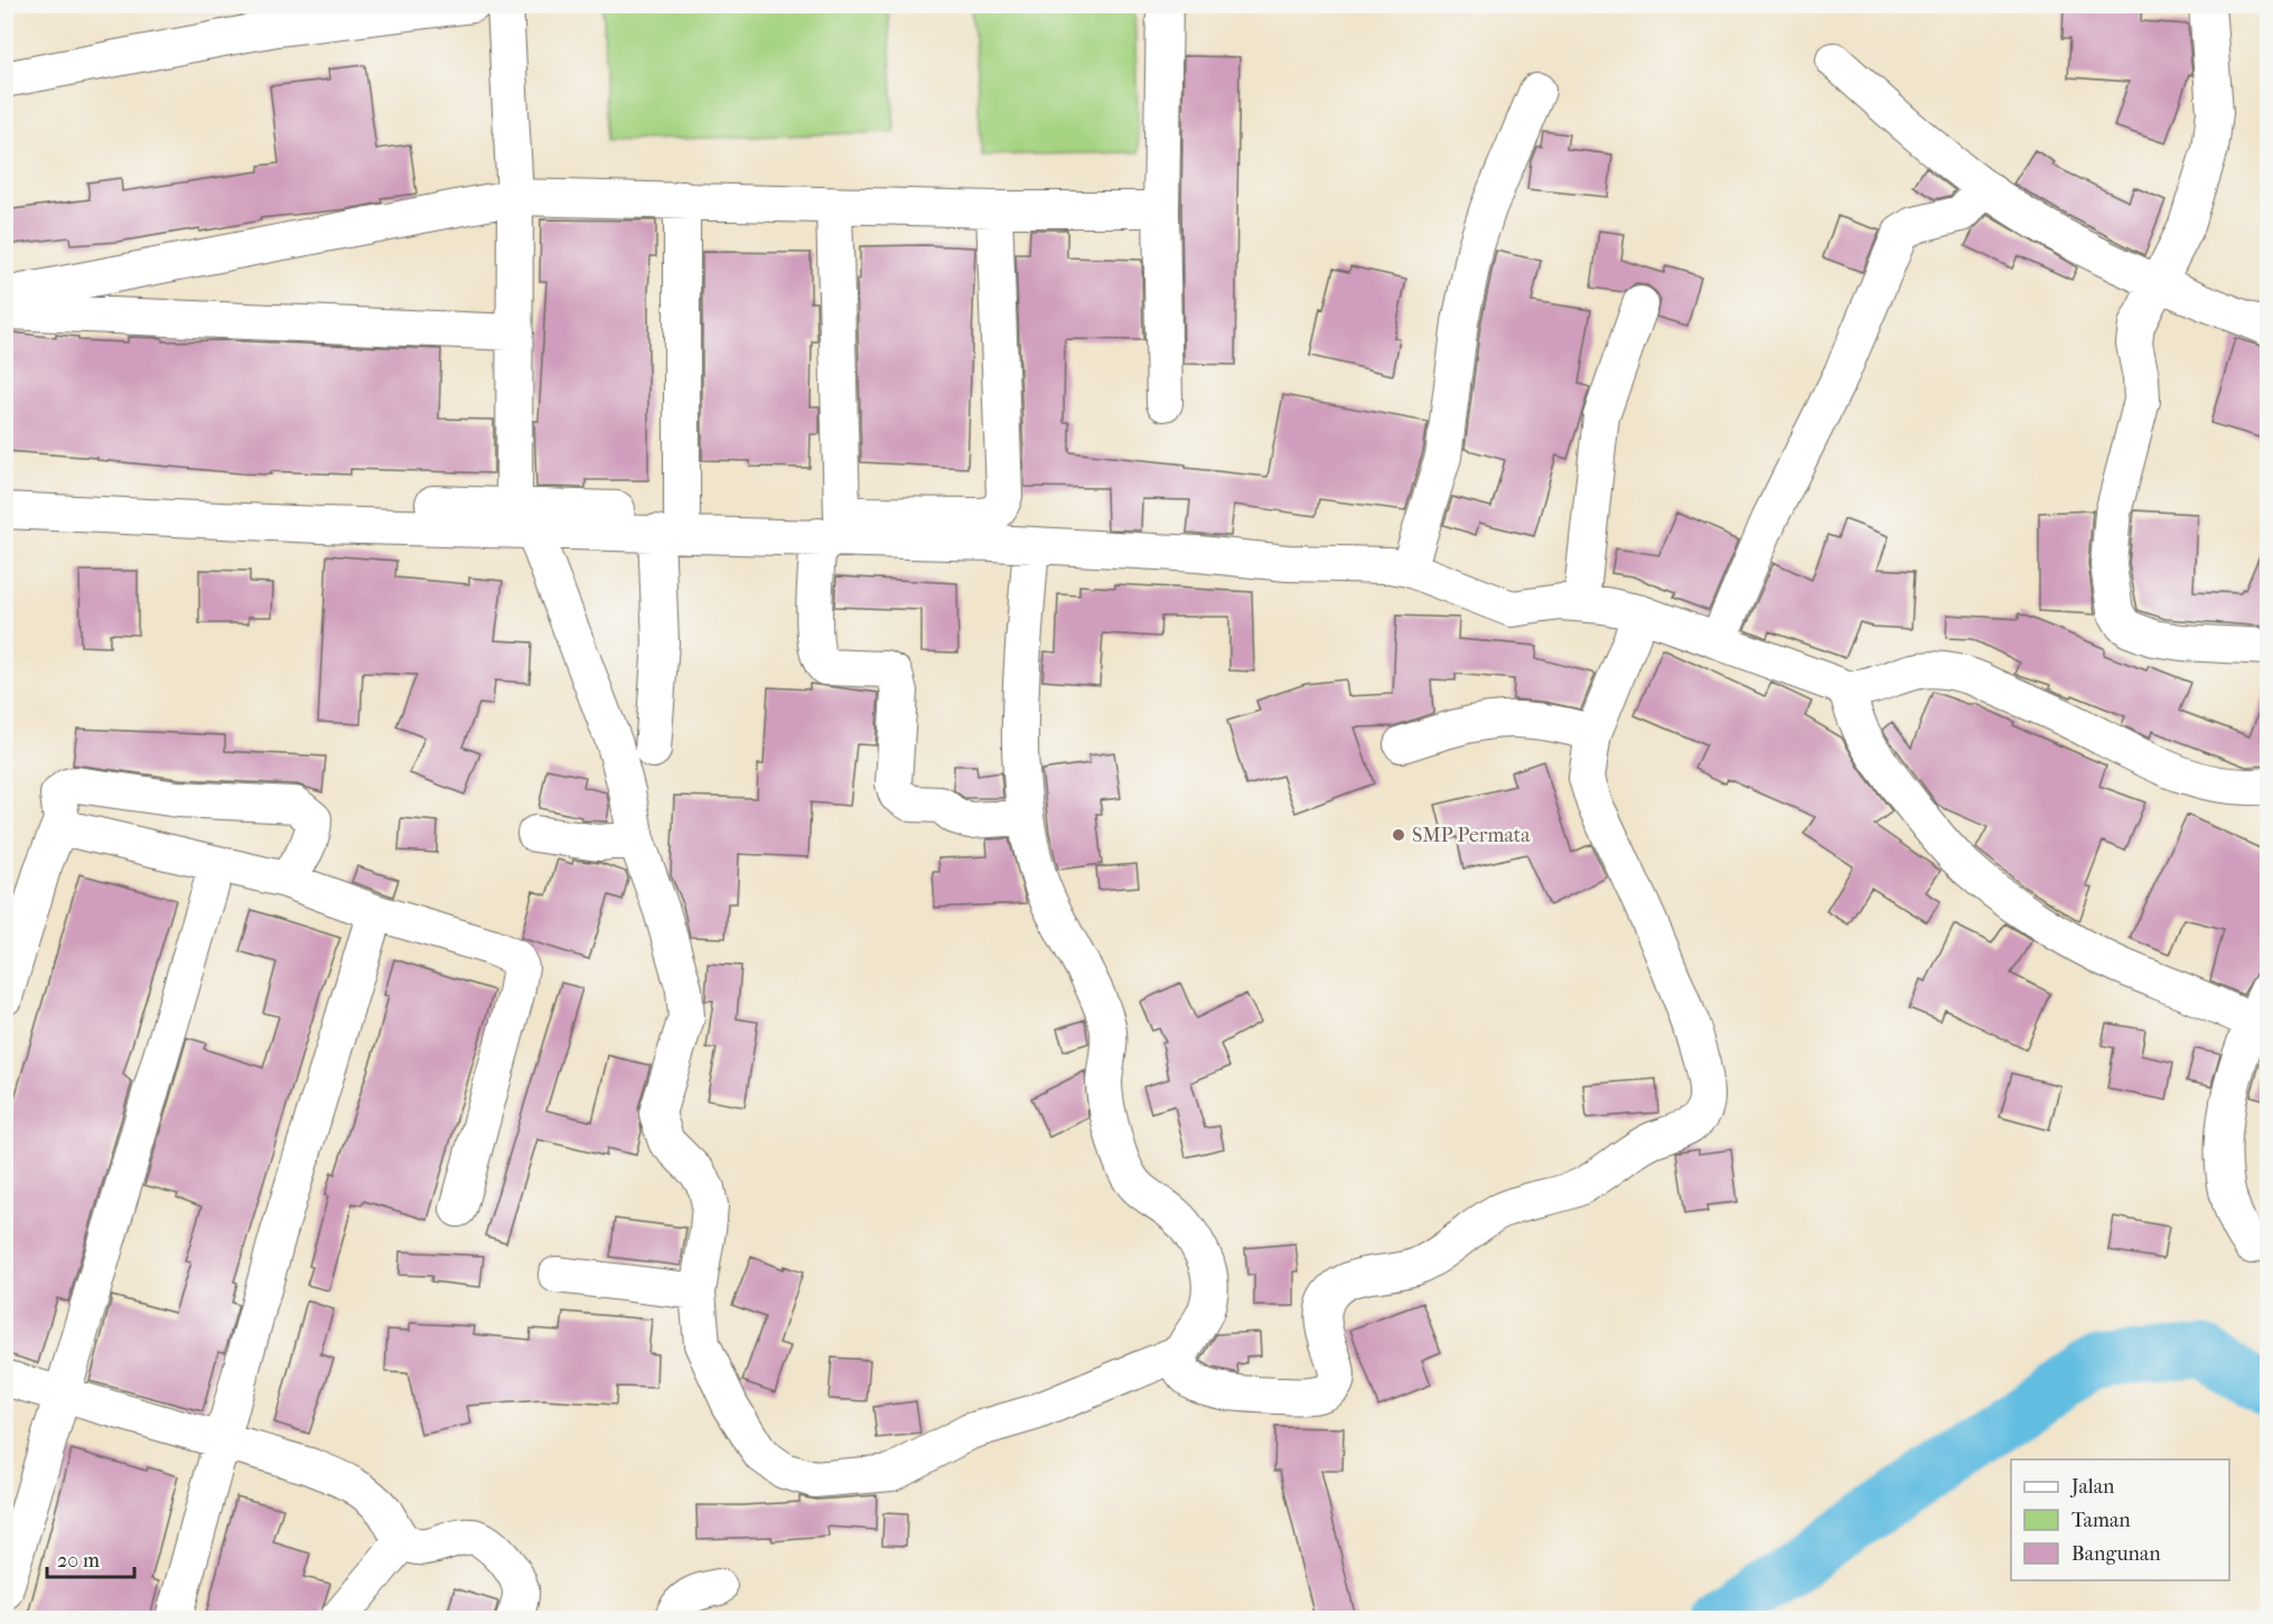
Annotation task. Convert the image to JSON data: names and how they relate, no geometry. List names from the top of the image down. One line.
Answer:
{"places":["SMP Permata"],"legend":["Jalan","Taman","Bangunan"],"scale_bar":"20 m"}
